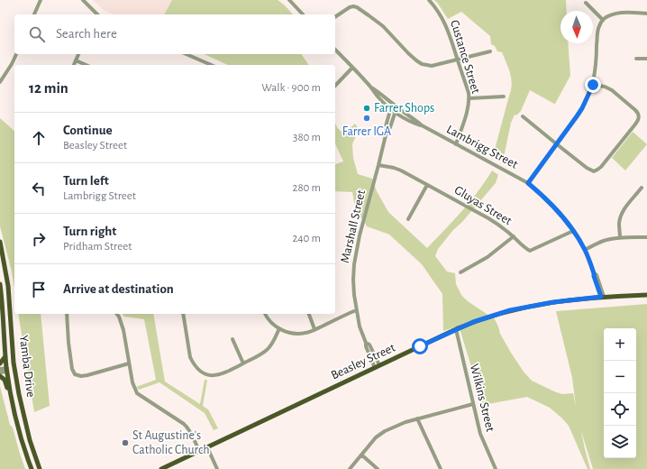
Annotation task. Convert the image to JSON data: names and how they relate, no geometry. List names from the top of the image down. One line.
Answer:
{"streets":{"main road":["Beasley Street","Yamba Drive"],"street":["Custance Street","Lambrigg Street","Gluyas Street","Marshall Street","Wilkins Street"]},"crossings":[["Custance Street","Lambrigg Street"],["Lambrigg Street","Gluyas Street"],["Lambrigg Street","Marshall Street"],["Lambrigg Street","Beasley Street"],["Gluyas Street","Marshall Street"],["Marshall Street","Beasley Street"],["Beasley Street","Wilkins Street"]],"places":["Farrer Shops","Farrer IGA","St Augustine's Catholic Church"],"north":"bottom","page":{"search":"Search here","heading":["12 min","Walk · 900 m"],"list":[["Continue","Beasley Street","380 m"],["Turn left","Lambrigg Street","280 m"],["Turn right","Pridham Street","240 m"],"Arrive at destination"],"map_buttons":["+","−"]}}
